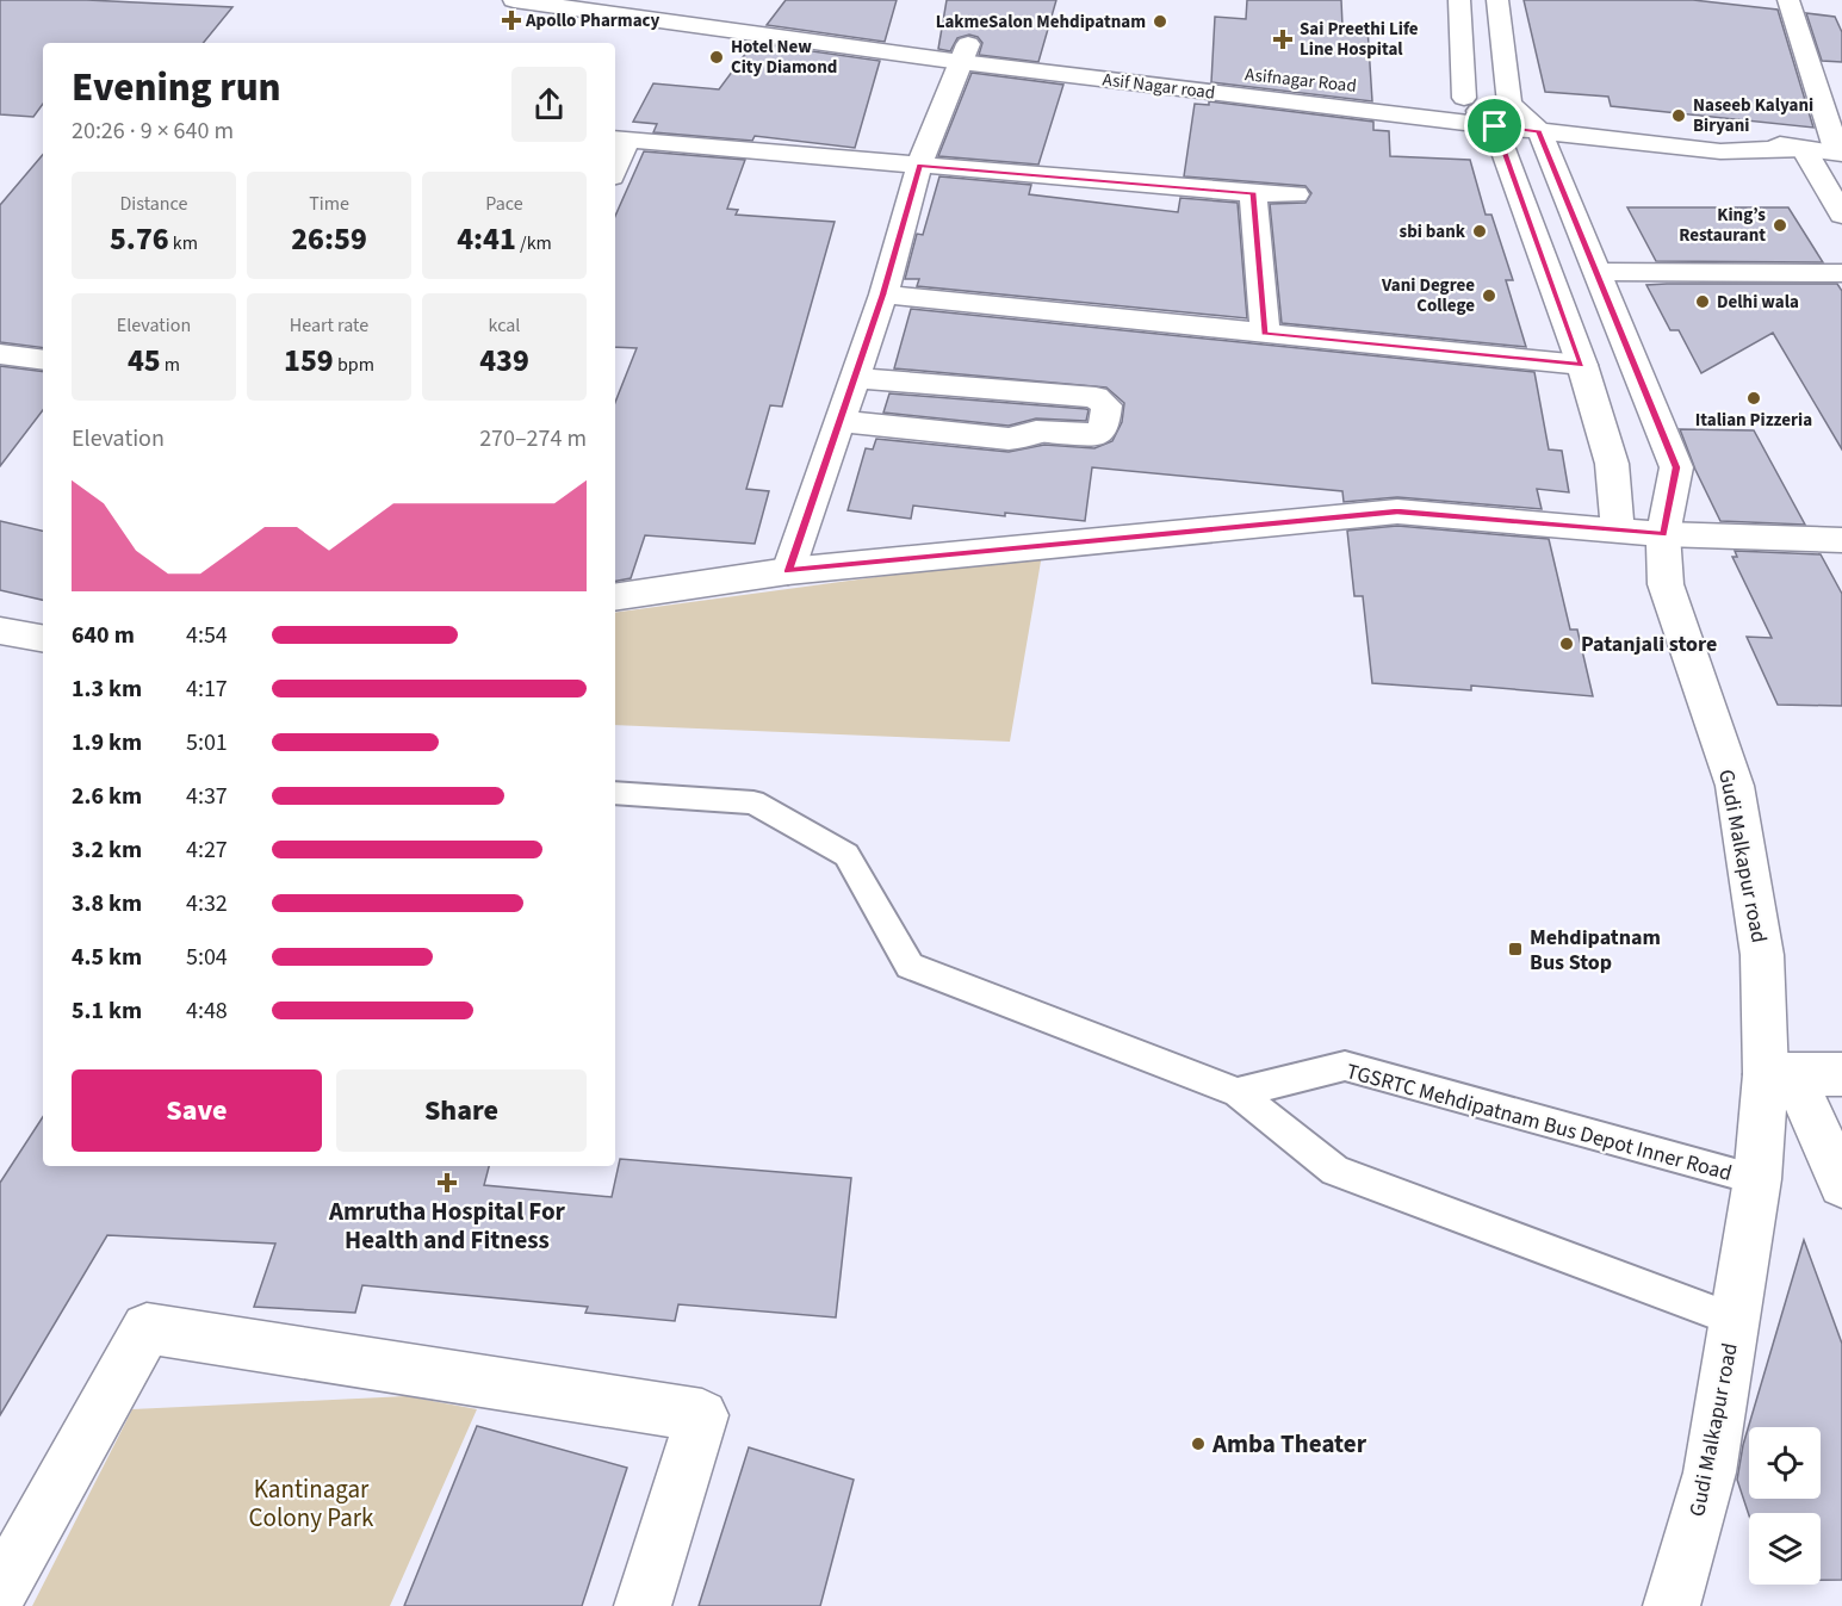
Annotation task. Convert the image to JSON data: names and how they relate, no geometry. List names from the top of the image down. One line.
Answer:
{"streets":{"street":["Asifnagar Road","Asif Nagar road","Gudi Malkapur road"],"lane":["TGSRTC Mehdipatnam Bus Depot Inner Road"]},"crossings":[["Asifnagar Road","Asif Nagar road"],["Asif Nagar road","Gudi Malkapur road"],["Gudi Malkapur road","TGSRTC Mehdipatnam Bus Depot Inner Road"]],"parks":["Kantinagar Colony Park"],"places":{"health":["Apollo Pharmacy","Sai Preethi Life Line Hospital","Amrutha Hospital For Health and Fitness"],"other":["LakmeSalon Mehdipatnam","Hotel New City Diamond","Naseeb Kalyani Biryani","King’s Restaurant","sbi bank","Vani Degree College","Delhi wala","Italian Pizzeria","Patanjali store","Amba Theater"],"transit":["Mehdipatnam Bus Stop"]},"page":{"heading":["Evening run","20:26 · 9 × 640 m"],"stats":[["Distance","5.76 km"],["Time","26:59"],["Pace","4:41 /km"],["Elevation","45 m"],["Heart rate","159 bpm"],["kcal","439"]],"chart":["Elevation","270–274 m"],"list":[{"name":"640 m","note":"4:54"},{"name":"1.3 km","note":"4:17"},{"name":"1.9 km","note":"5:01"},{"name":"2.6 km","note":"4:37"},{"name":"3.2 km","note":"4:27"},{"name":"3.8 km","note":"4:32"},{"name":"4.5 km","note":"5:04"},{"name":"5.1 km","note":"4:48"}],"buttons":["Save","Share"]}}
